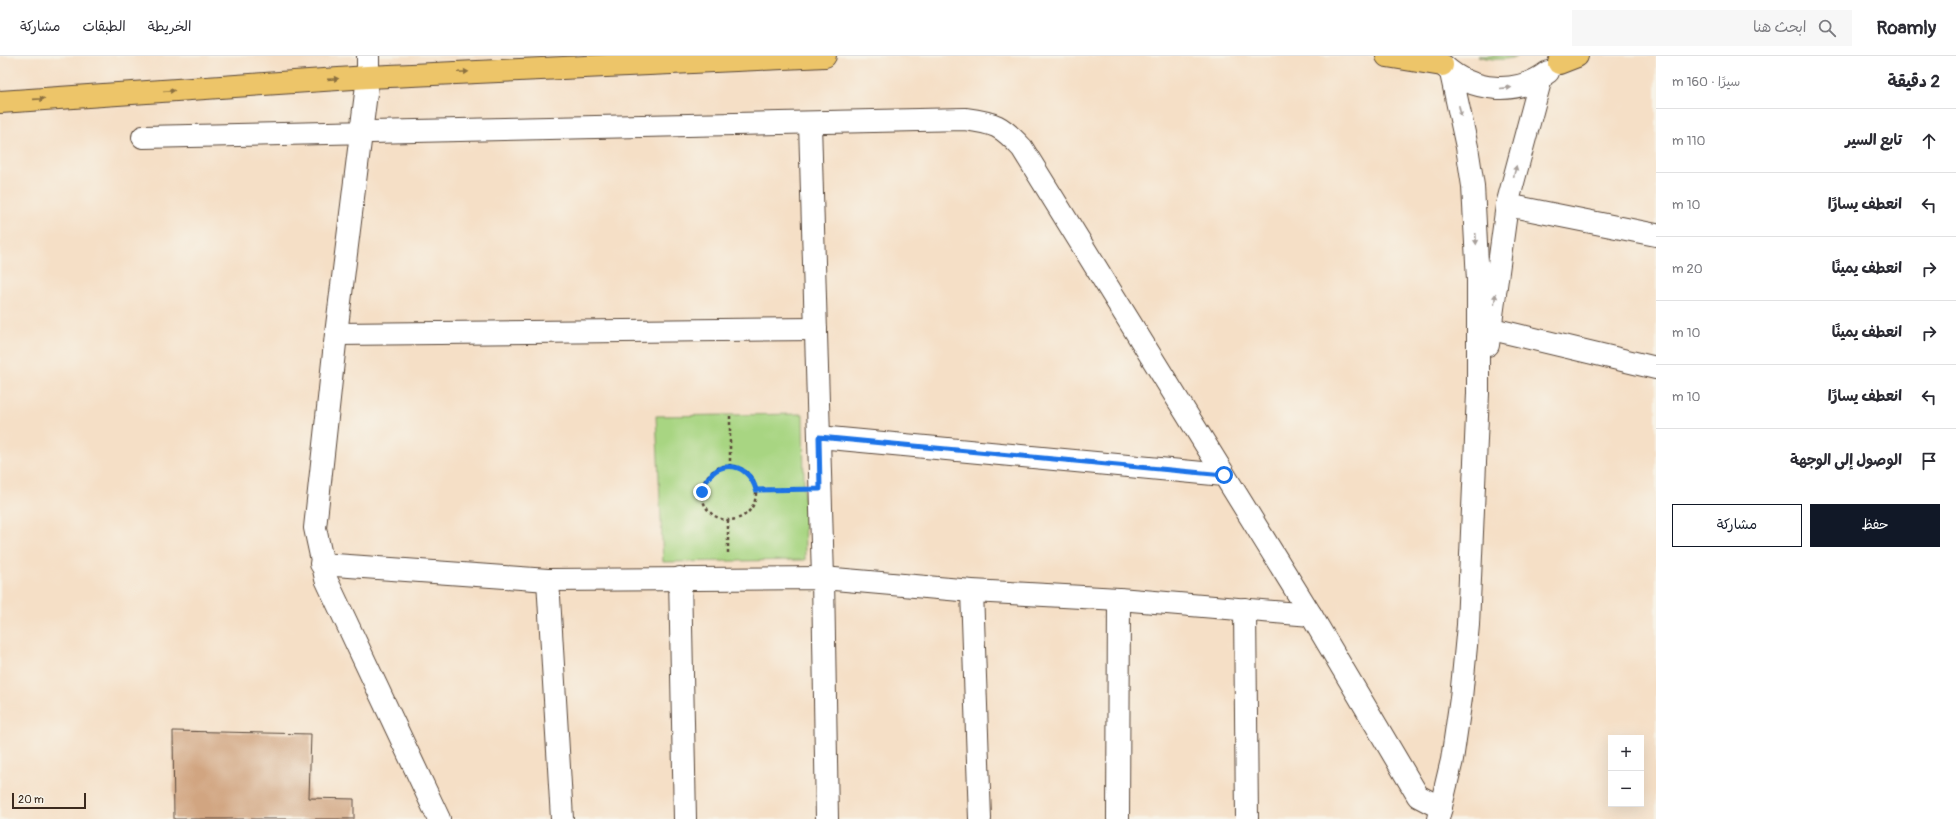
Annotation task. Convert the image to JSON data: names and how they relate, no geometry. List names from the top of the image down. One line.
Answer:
{"scale_bar":"20 m","page":{"header":"Roamly","search":"ابحث هنا","nav":["الخريطة","الطبقات","مشاركة"],"heading":["2 دقيقة","سيرًا · 160 m"],"list":[["تابع السير","110 m"],["انعطف يسارًا","10 m"],["انعطف يمينًا","20 m"],["انعطف يمينًا","10 m"],["انعطف يسارًا","10 m"],"الوصول إلى الوجهة"],"buttons":["حفظ","مشاركة"],"map_buttons":["+","−"],"scale":"20 m"}}
